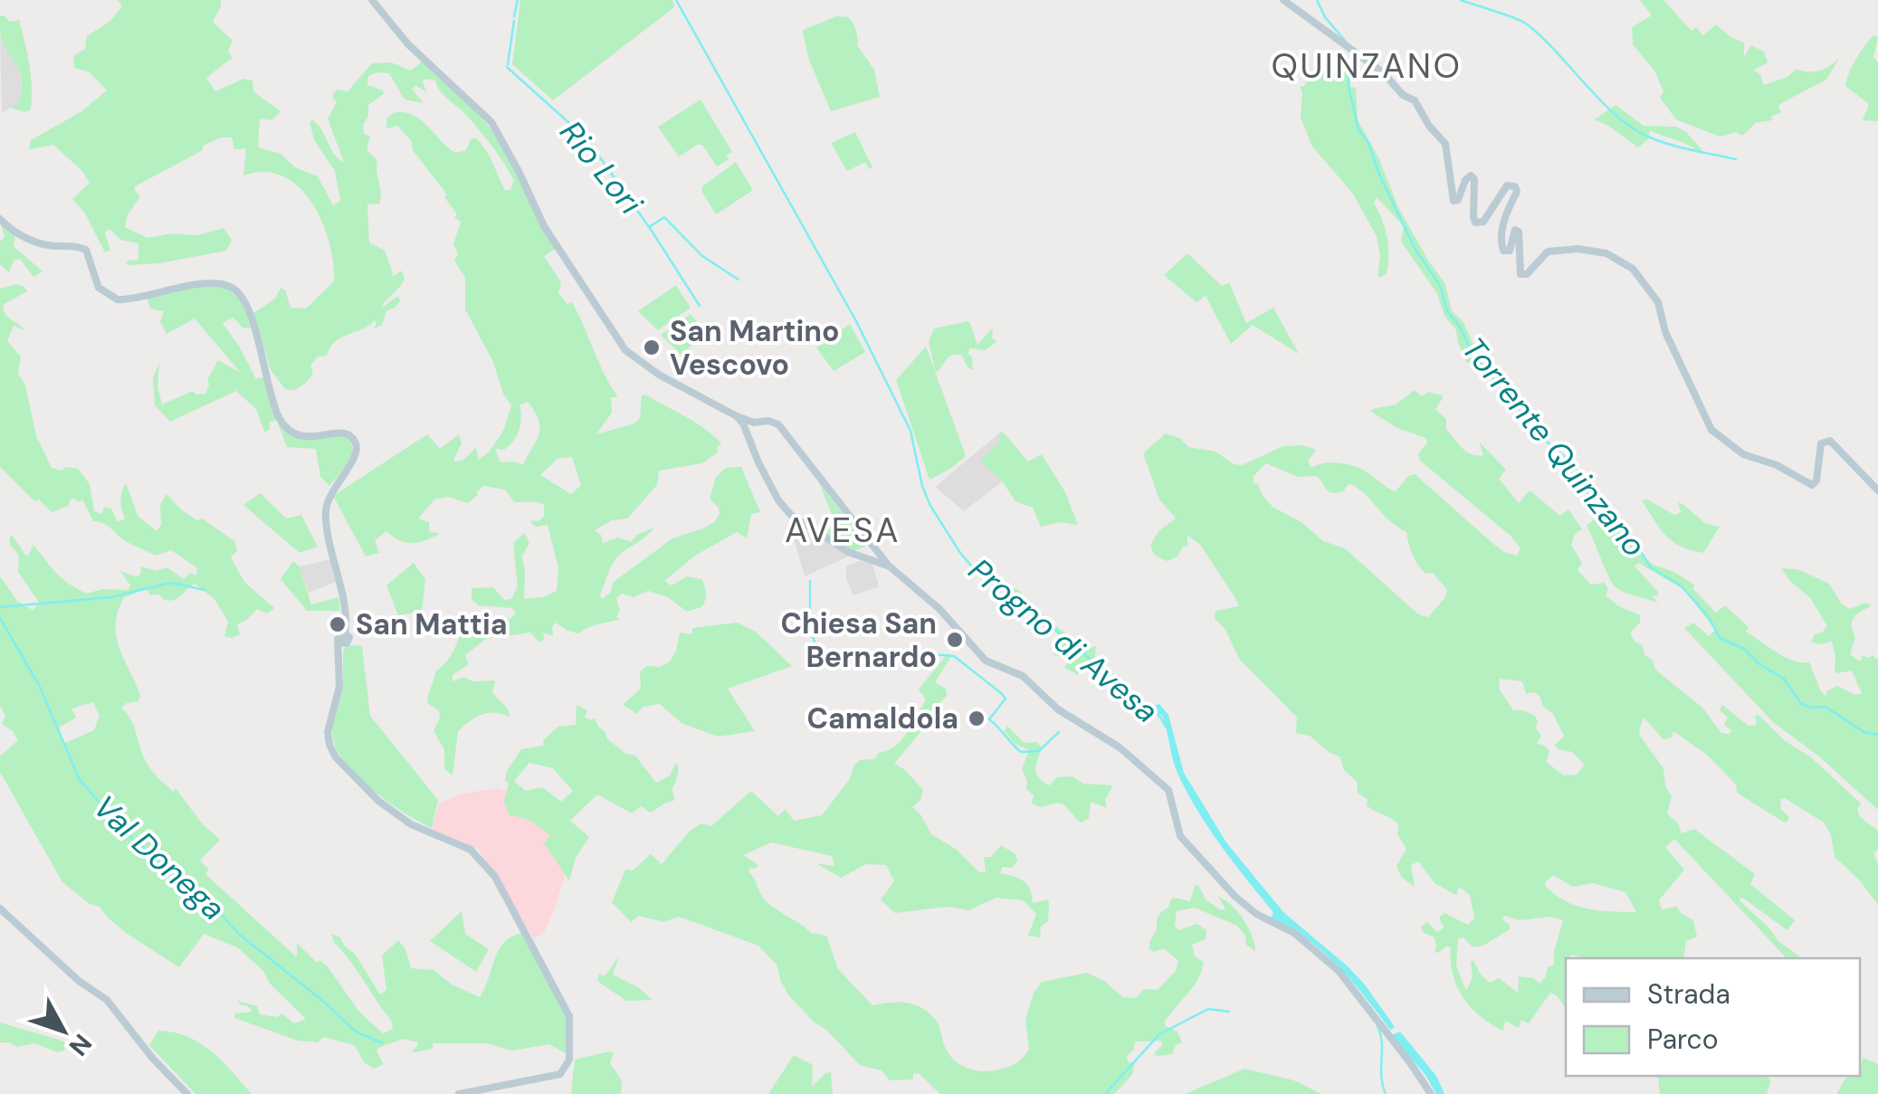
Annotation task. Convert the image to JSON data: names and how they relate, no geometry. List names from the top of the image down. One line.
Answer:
{"districts":["QUINZANO","AVESA"],"water":["Rio Lori","Torrente Quinzano","Progno di Avesa","Val Donega"],"places":["San Martino Vescovo","San Mattia","Chiesa San Bernardo","Camaldola"],"legend":["Strada","Parco"],"north":"bottom right"}
